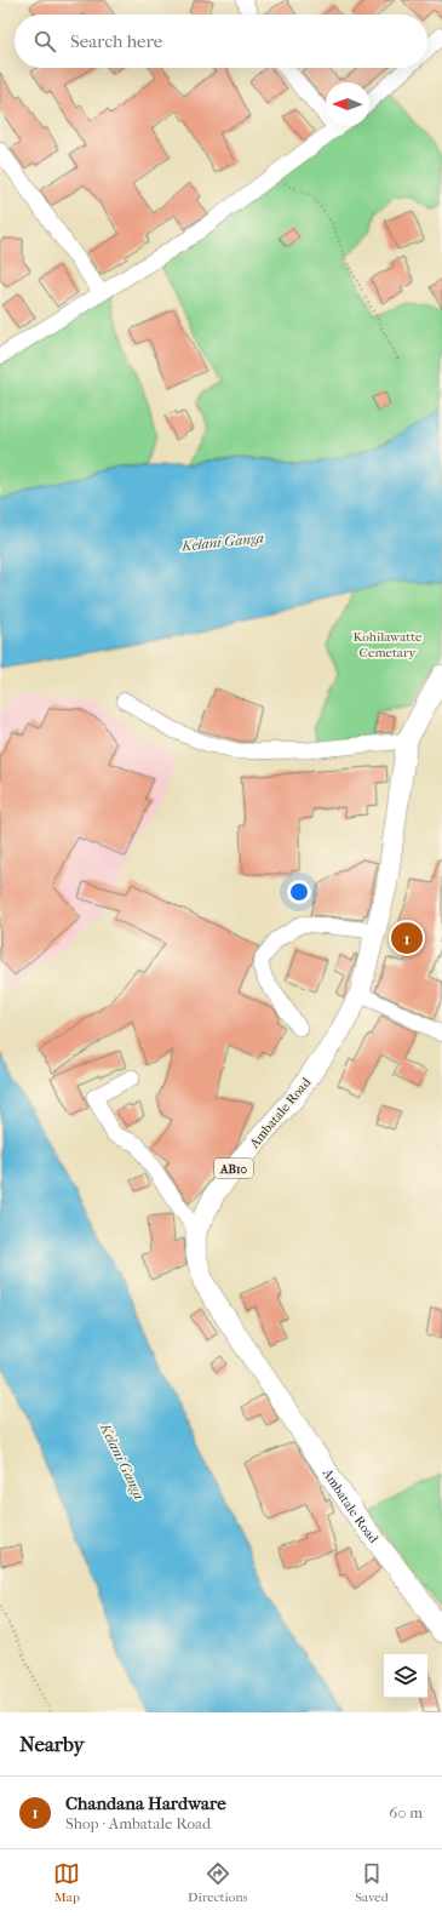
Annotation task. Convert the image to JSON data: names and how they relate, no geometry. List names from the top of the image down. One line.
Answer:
{"streets":{"main road":["Ambatale Road","AB10"]},"water":["Kelani Ganga"],"parks":["Kohilawatte Cemetary"],"north":"left","page":{"search":"Search here","pins":"1","heading":"Nearby","list":[{"mark":"1","name":"Chandana Hardware","note":"Shop · Ambatale Road","value":"60 m"}],"nav":["Map","Directions","Saved"]}}
